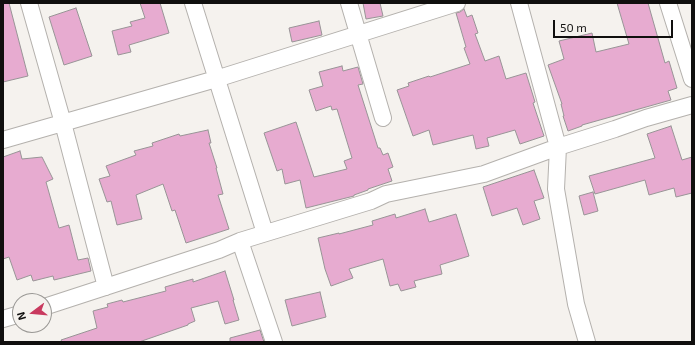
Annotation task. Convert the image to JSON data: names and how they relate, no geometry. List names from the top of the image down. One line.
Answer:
{"scale_bar":"50 m","north":"left"}
